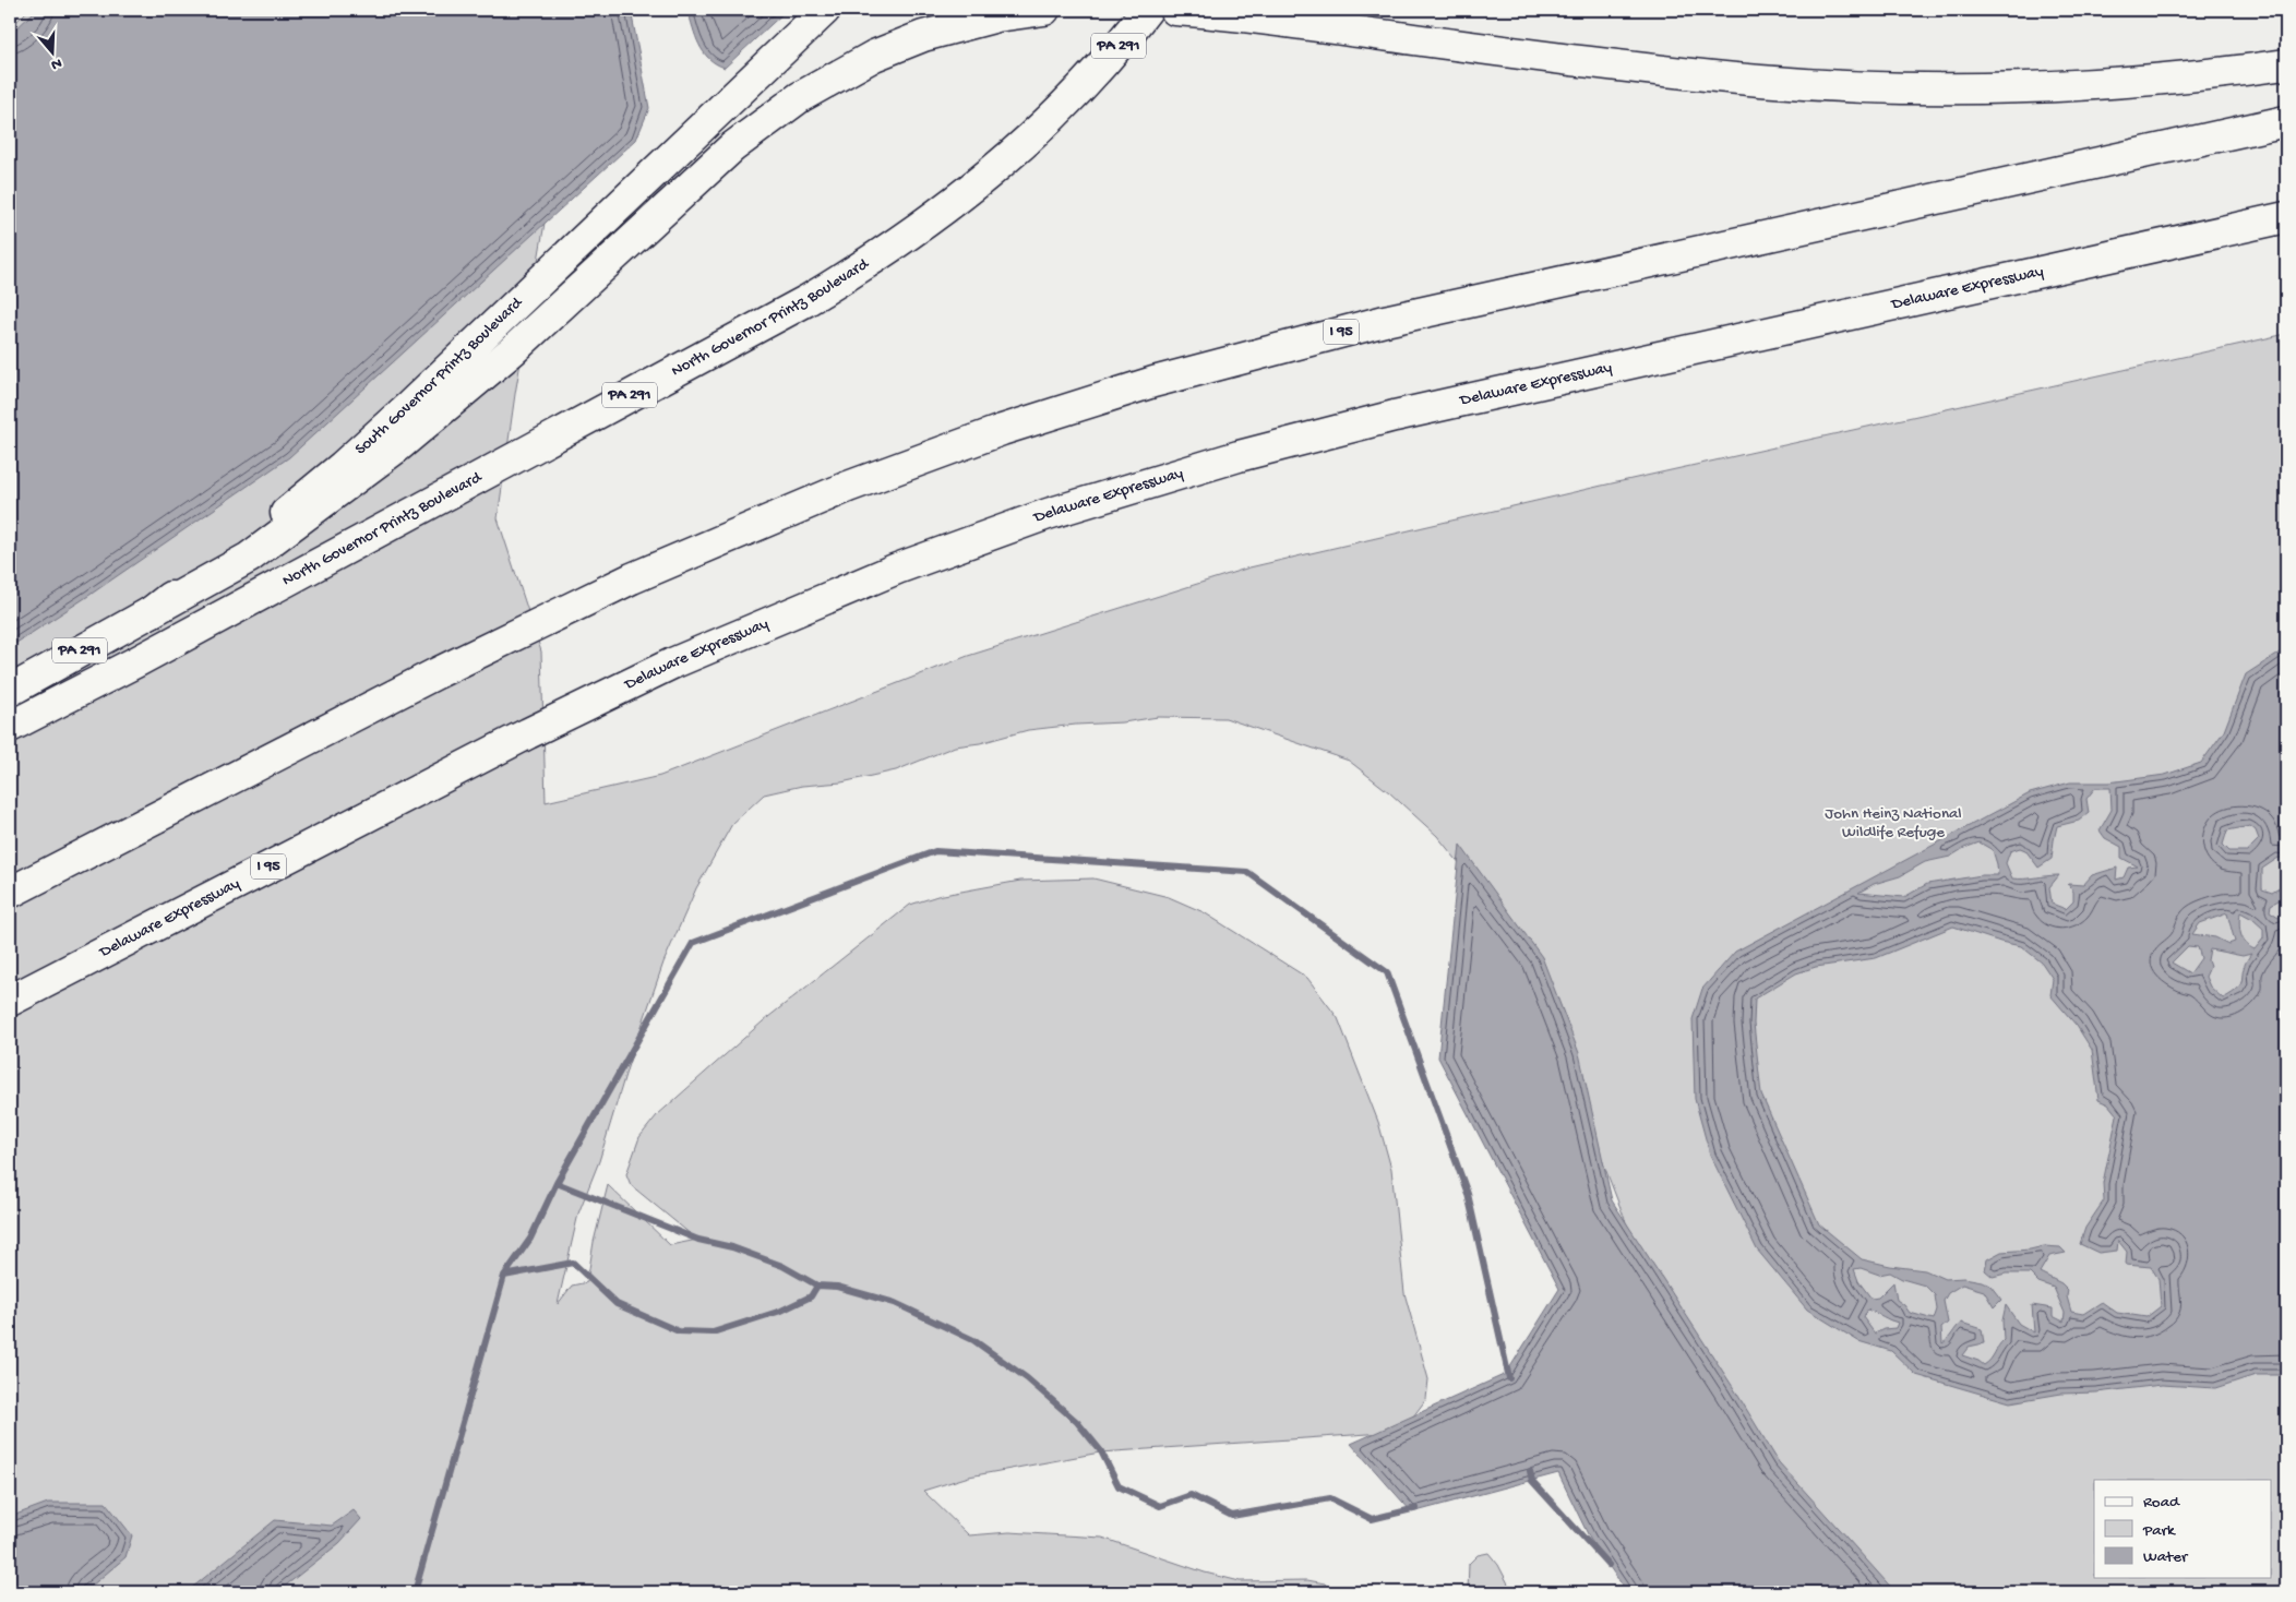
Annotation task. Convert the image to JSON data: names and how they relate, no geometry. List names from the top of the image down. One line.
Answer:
{"streets":{"main road":["PA 291","Delaware Expressway","North Governor Printz Boulevard","I 95","South Governor Printz Boulevard"]},"parks":["John Heinz National Wildlife Refuge"],"legend":["Road","Park","Water"],"north":"bottom"}
